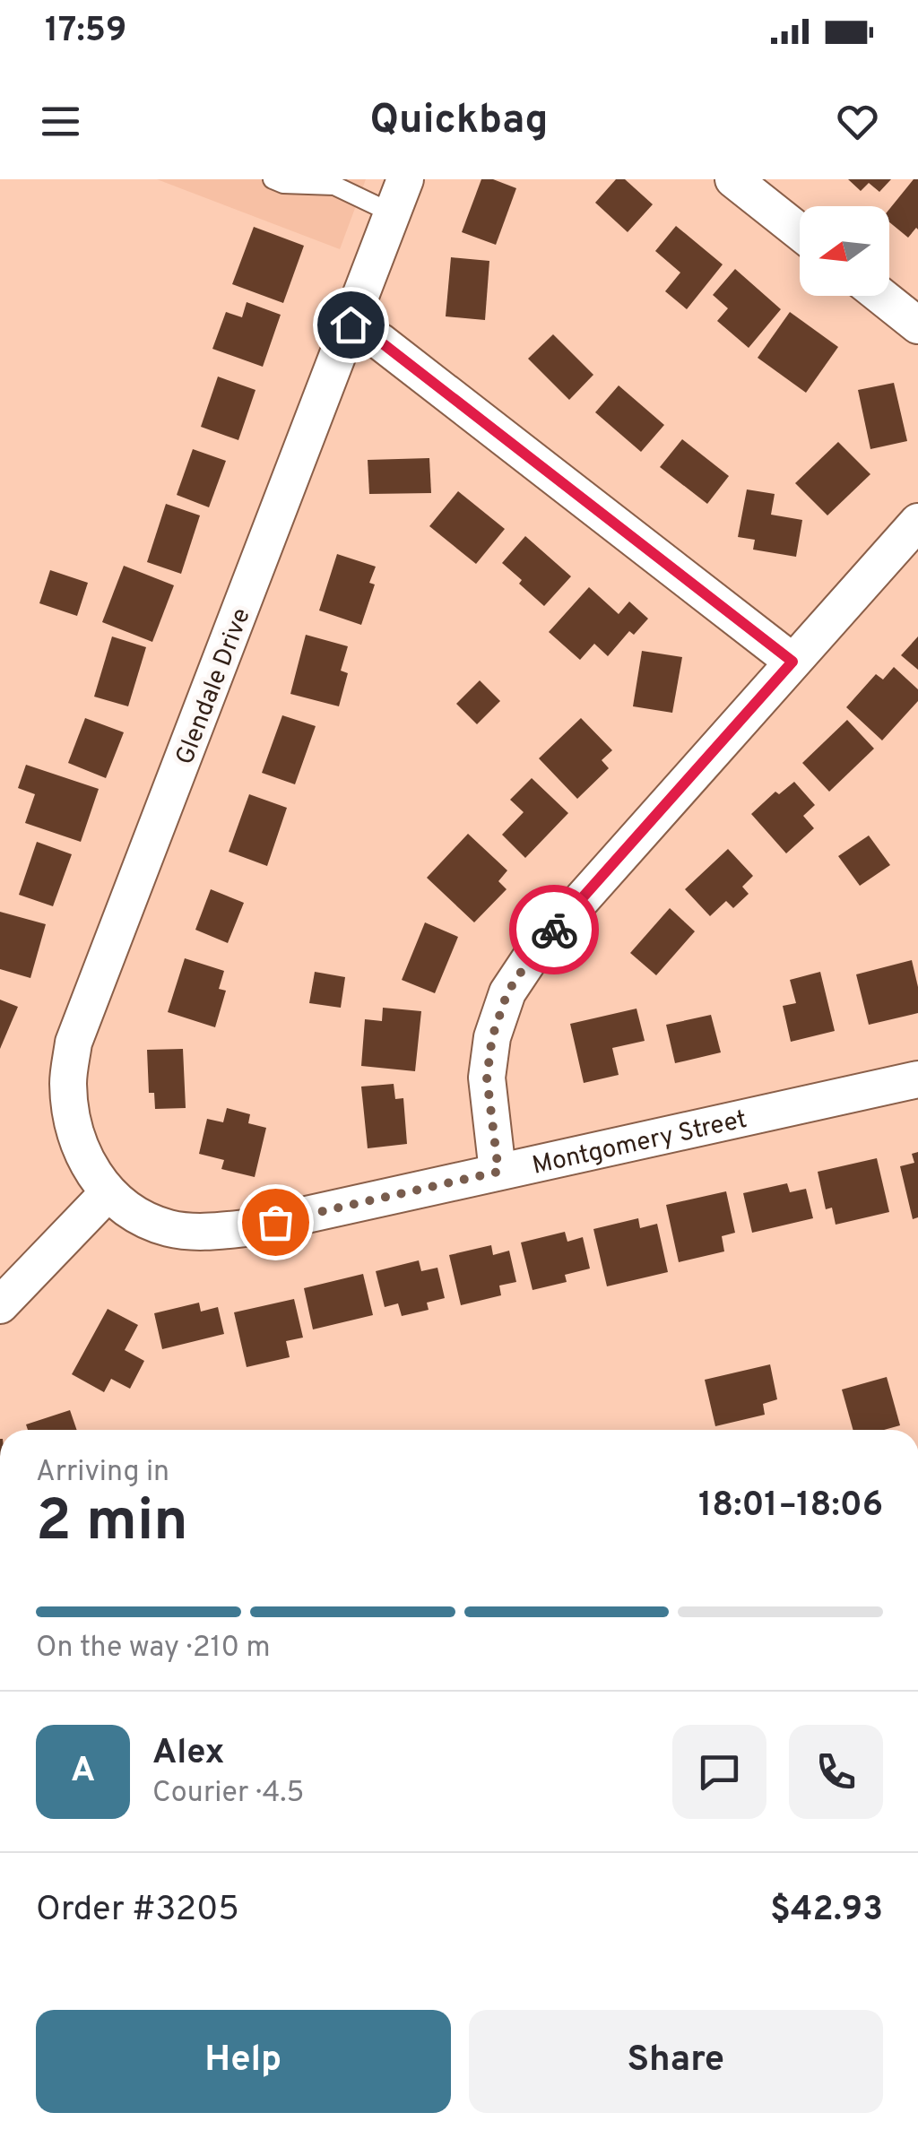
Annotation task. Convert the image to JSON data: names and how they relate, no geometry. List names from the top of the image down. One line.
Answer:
{"streets":{"street":["Glendale Drive","Montgomery Street"]},"crossings":[["Glendale Drive","Montgomery Street"]],"north":"left","page":{"status":"17:59","header":"Quickbag","heading":["2 min","Arriving in","18:01–18:06"],"panel":["Alex","Courier · 4.5","Order #3205","$42.93"],"bar":"On the way · 210 m","round":"A","buttons":["Help","Share"]}}
